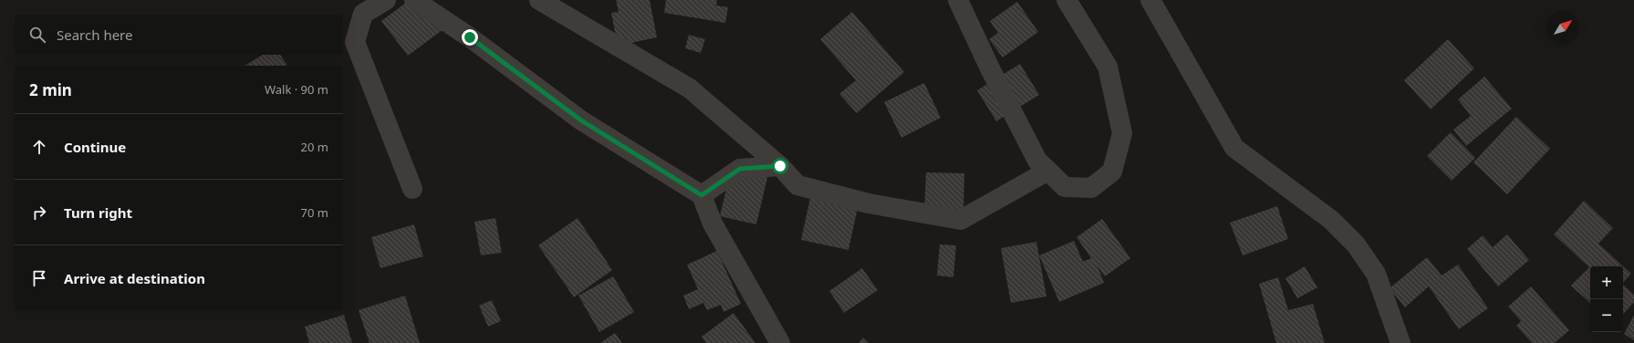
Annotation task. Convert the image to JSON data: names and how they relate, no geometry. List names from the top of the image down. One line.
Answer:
{"north":"top right","page":{"search":"Search here","heading":["2 min","Walk · 90 m"],"list":[["Continue","20 m"],["Turn right","70 m"],"Arrive at destination"],"map_buttons":["+","−"]}}
